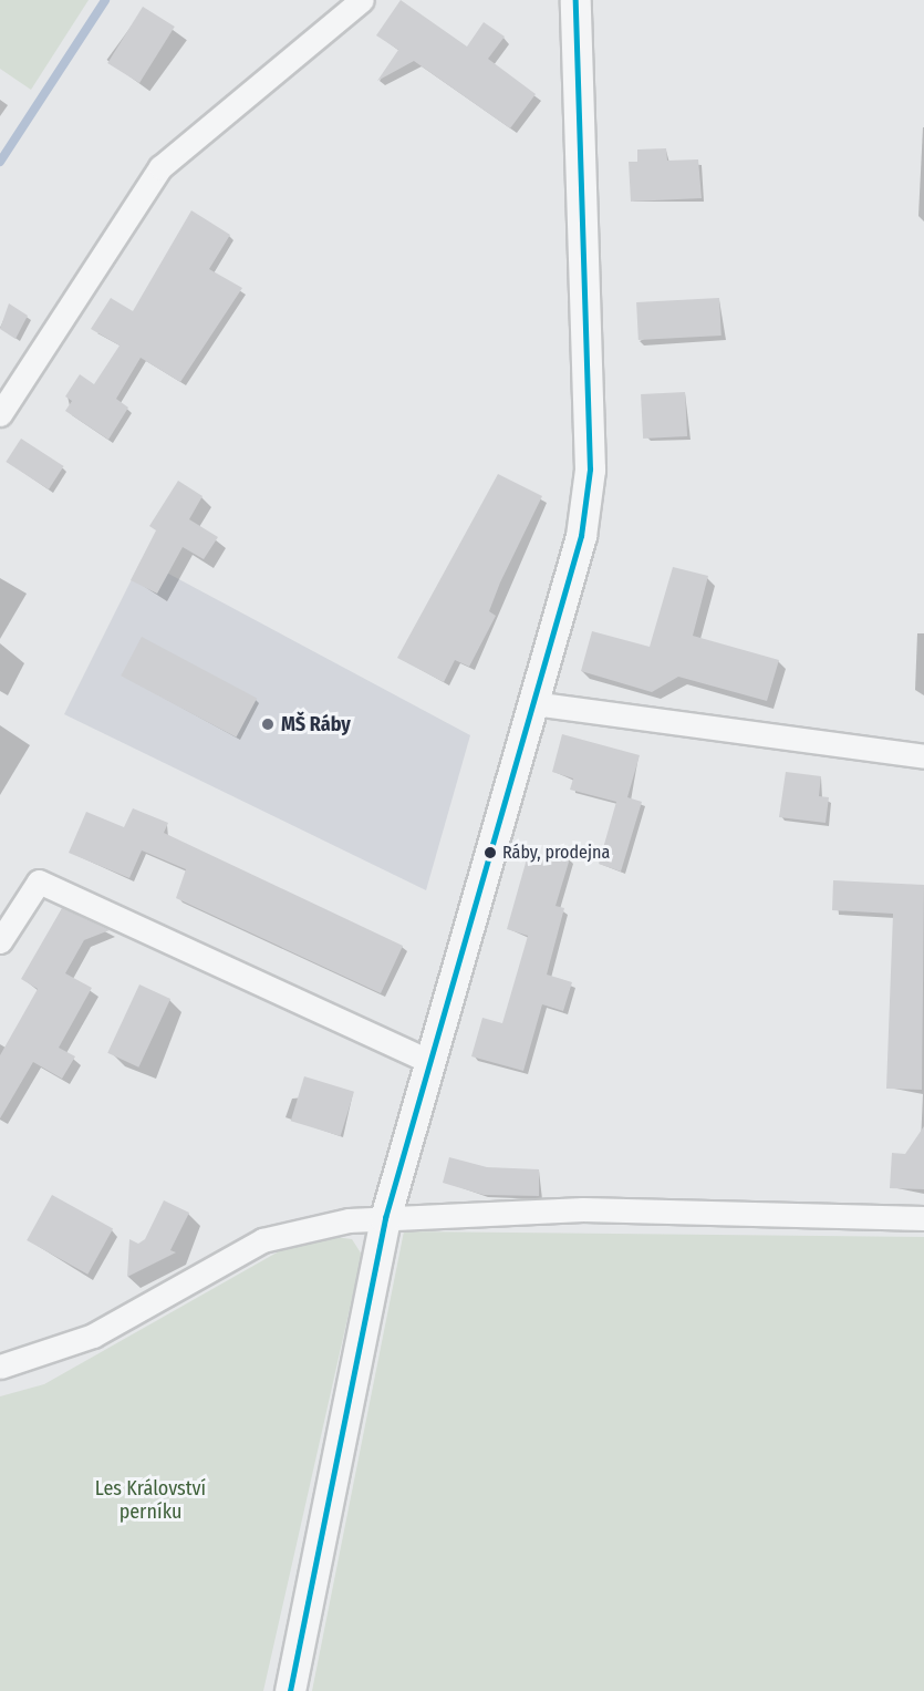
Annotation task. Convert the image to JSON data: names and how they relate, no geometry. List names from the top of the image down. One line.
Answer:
{"parks":["Les Království perníku"],"places":["MŠ Ráby","Ráby, prodejna"]}
